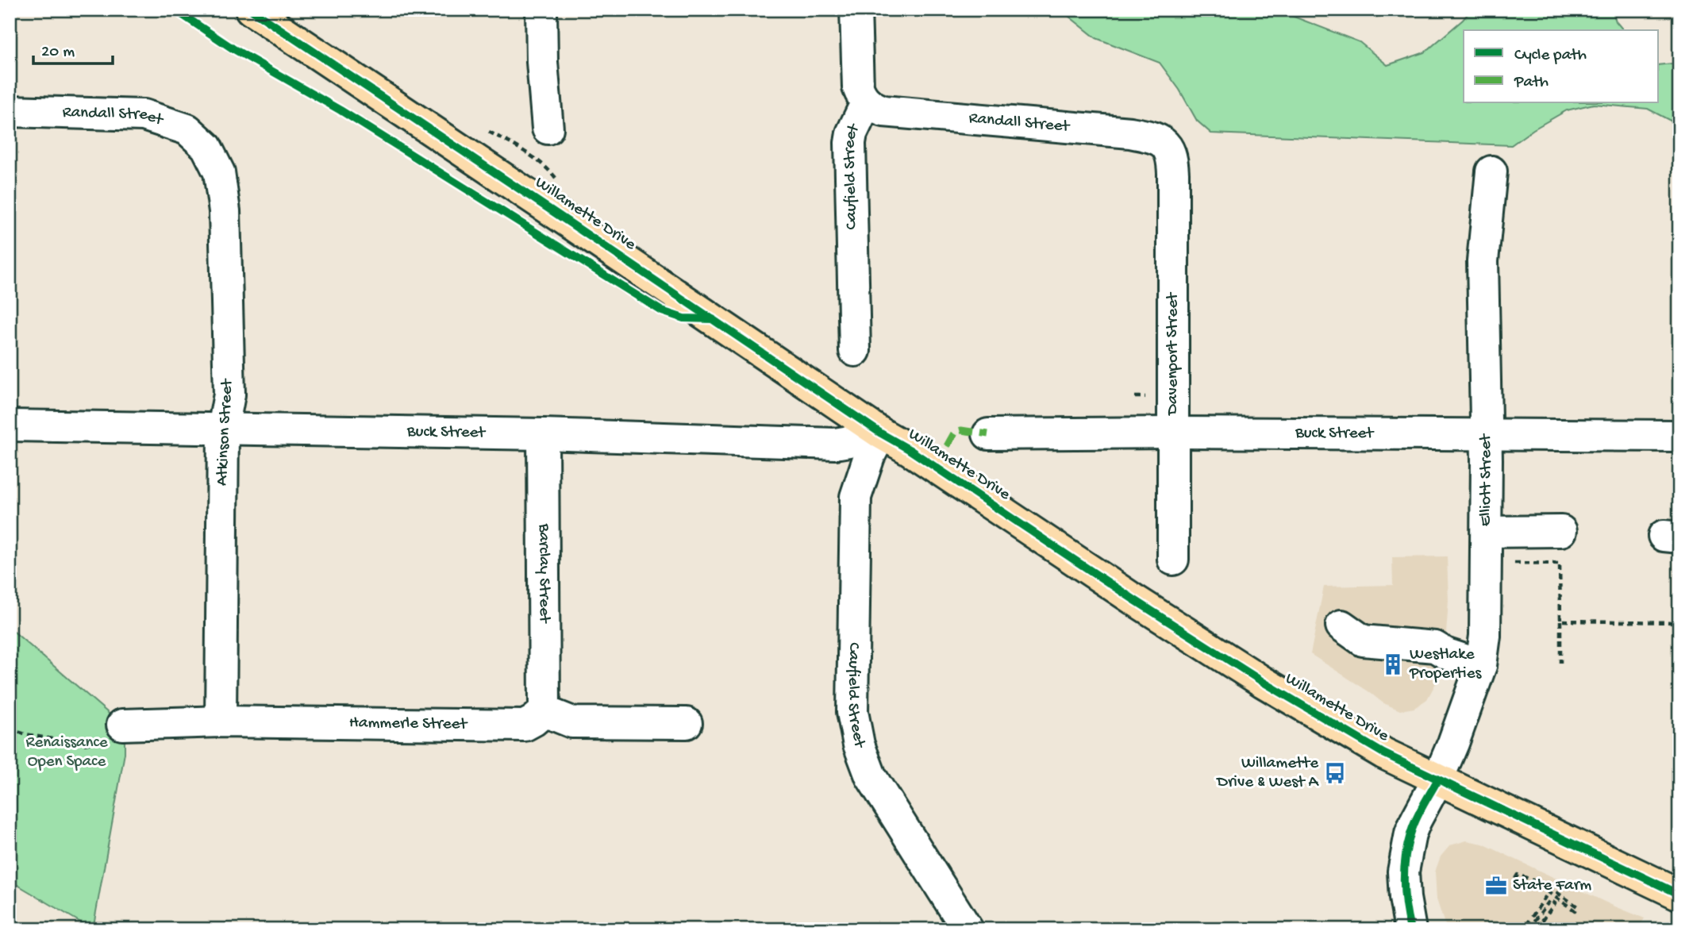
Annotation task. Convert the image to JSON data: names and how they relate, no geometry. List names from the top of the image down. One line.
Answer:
{"streets":{"main road":["Willamette Drive"],"street":["Randall Street","Caufield Street","Davenport Street","Atkinson Street","Buck Street","Elliott Street","Barclay Street","Hammerle Street"]},"crossings":[["Randall Street","Caufield Street"],["Randall Street","Davenport Street"],["Randall Street","Atkinson Street"],["Caufield Street","Willamette Drive"],["Caufield Street","Buck Street"],["Willamette Drive","Buck Street"],["Willamette Drive","Elliott Street"],["Davenport Street","Buck Street"],["Atkinson Street","Buck Street"],["Atkinson Street","Hammerle Street"],["Buck Street","Elliott Street"],["Buck Street","Barclay Street"],["Barclay Street","Hammerle Street"]],"parks":["Renaissance Open Space"],"places":{"building":["Westlake Properties"],"bus stop":["Willamette Drive & West A"],"office":["State Farm"]},"legend":["Cycle path","Path"],"scale_bar":"20 m"}
